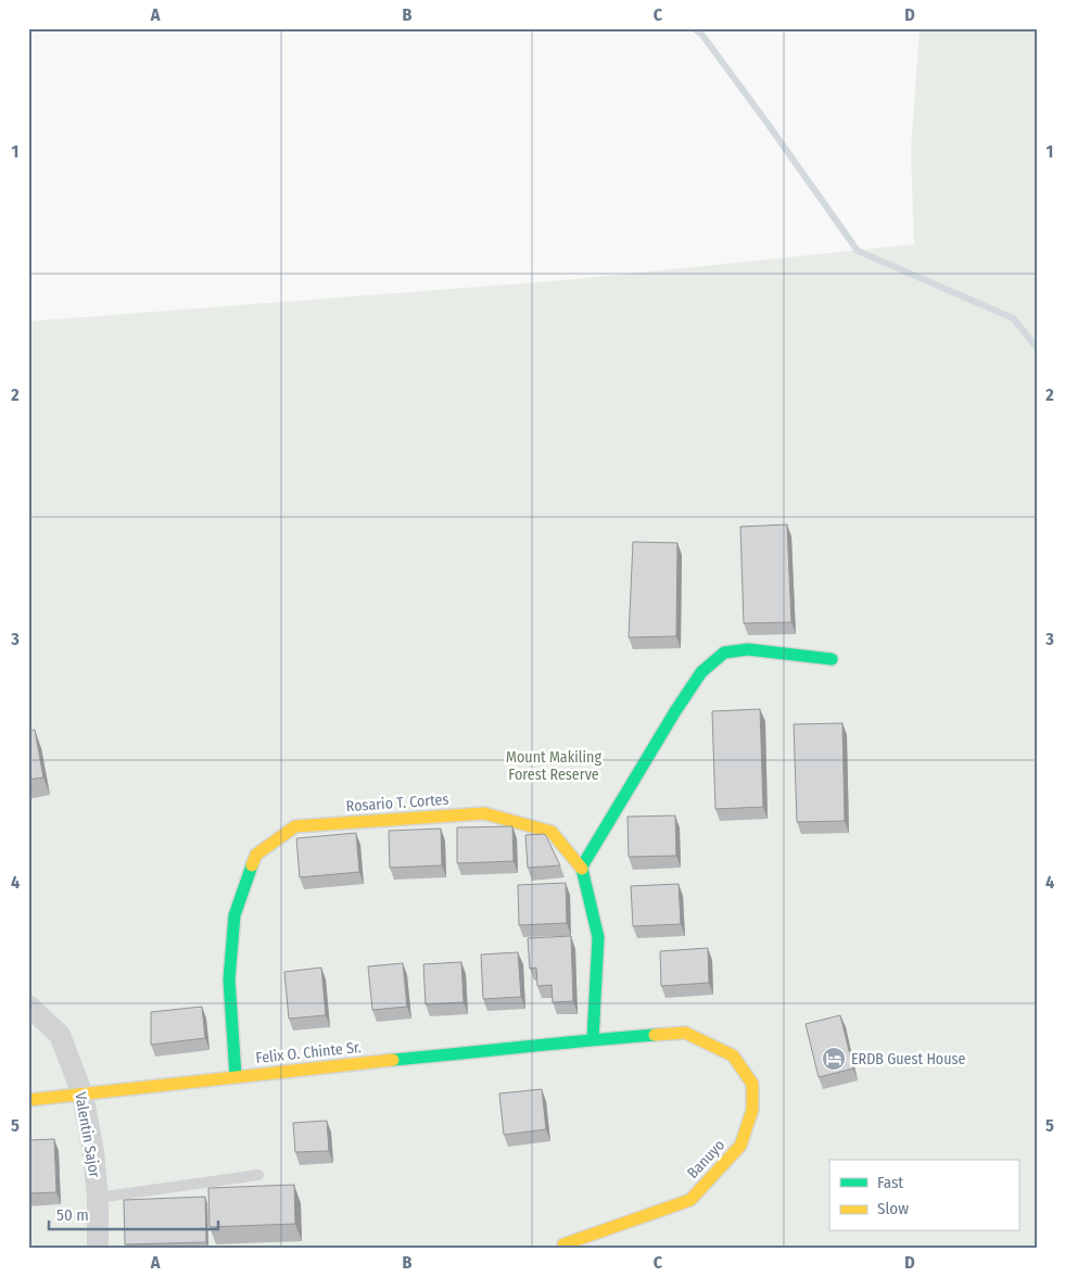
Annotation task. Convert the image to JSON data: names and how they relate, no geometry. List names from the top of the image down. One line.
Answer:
{"streets":{"street":["Rosario T. Cortes","Felix O. Chinte Sr.","Valentin Sajor","Banuyo"]},"crossings":[["Rosario T. Cortes","Felix O. Chinte Sr."],["Rosario T. Cortes","Banuyo"],["Felix O. Chinte Sr.","Valentin Sajor"],["Felix O. Chinte Sr.","Banuyo"]],"parks":["Mount Makiling Forest Reserve"],"places":{"hotel":["ERDB Guest House"]},"legend":["Fast","Slow"],"scale_bar":"50 m","grid":{"columns":["A","B","C","D"],"rows":["1","2","3","4","5"]}}
